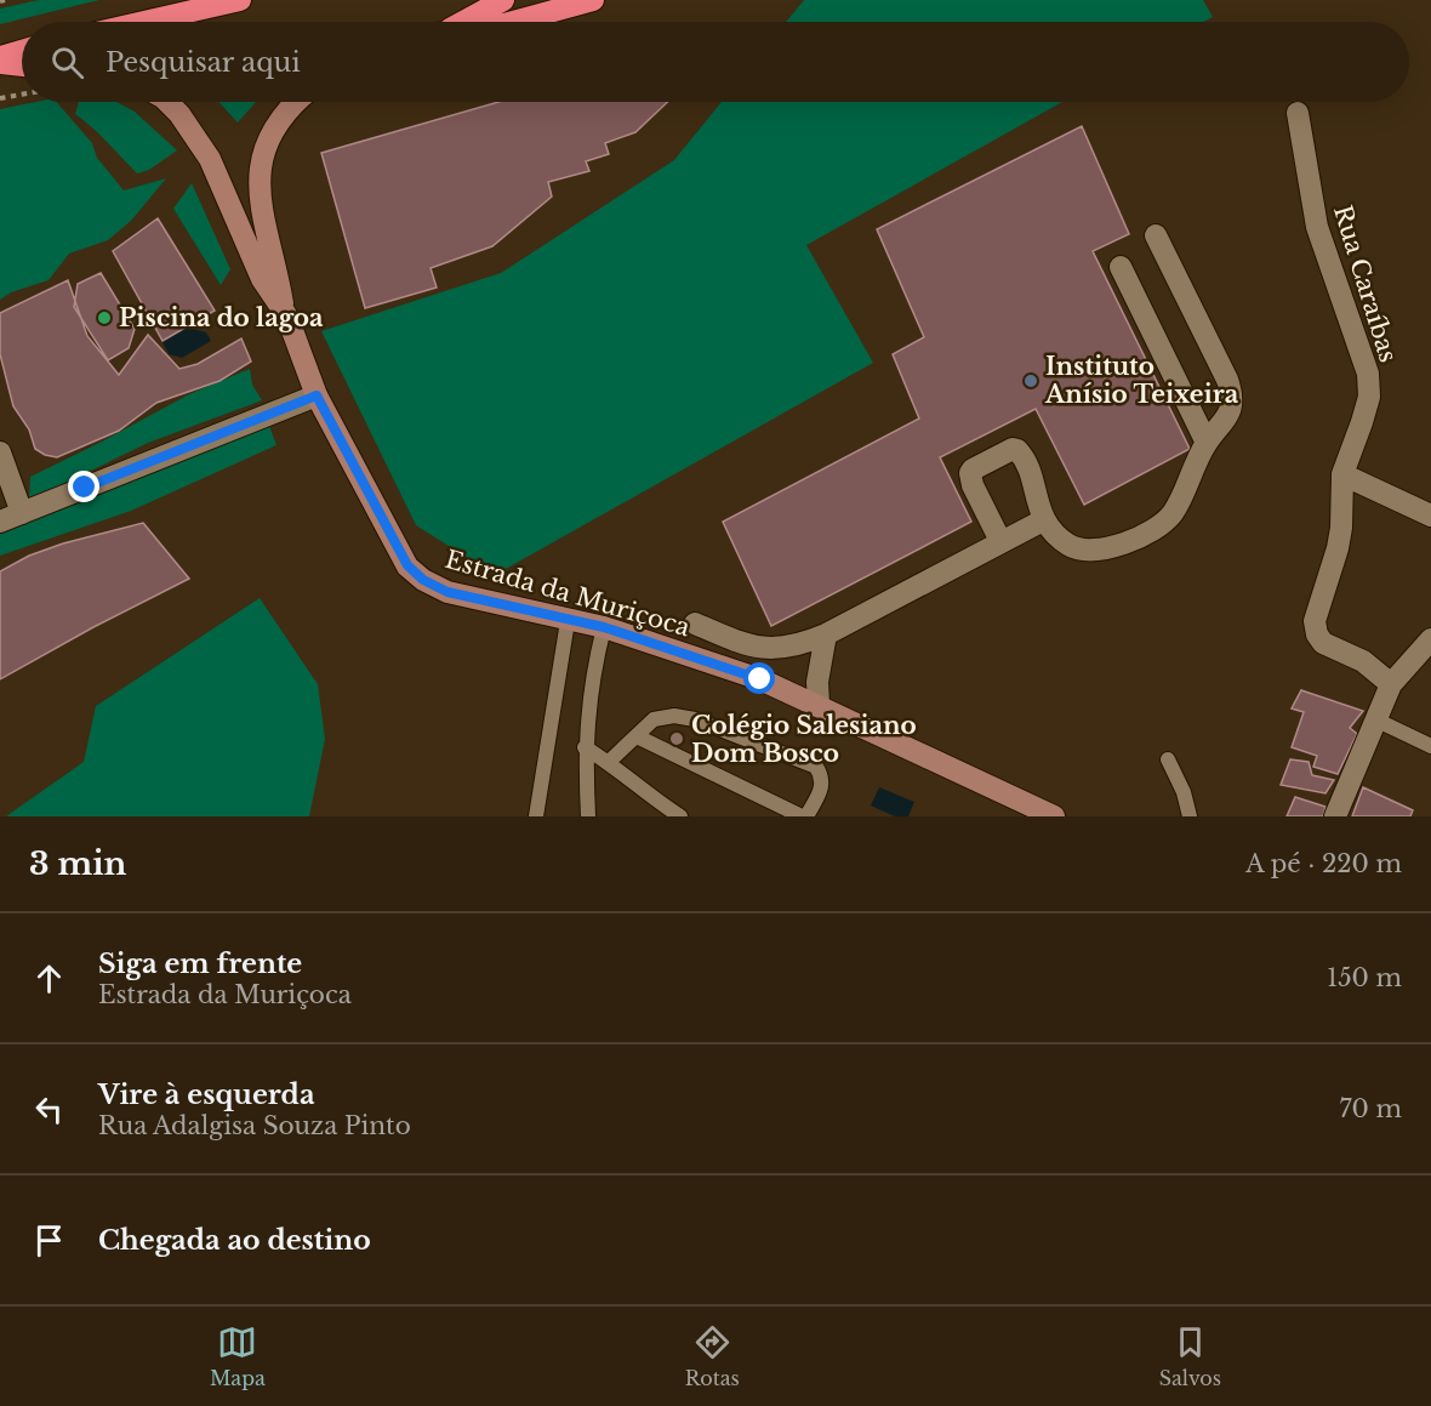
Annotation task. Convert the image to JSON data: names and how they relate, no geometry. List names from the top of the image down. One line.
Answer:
{"streets":{"street":["Rua Caraíbas","Estrada da Muriçoca"]},"places":["Piscina do lagoa","Instituto Anísio Teixeira","Colégio Salesiano Dom Bosco"],"page":{"search":"Pesquisar aqui","heading":["3 min","A pé · 220 m"],"list":[["Siga em frente","Estrada da Muriçoca","150 m"],["Vire à esquerda","Rua Adalgisa Souza Pinto","70 m"],"Chegada ao destino"],"nav":["Mapa","Rotas","Salvos"]}}
